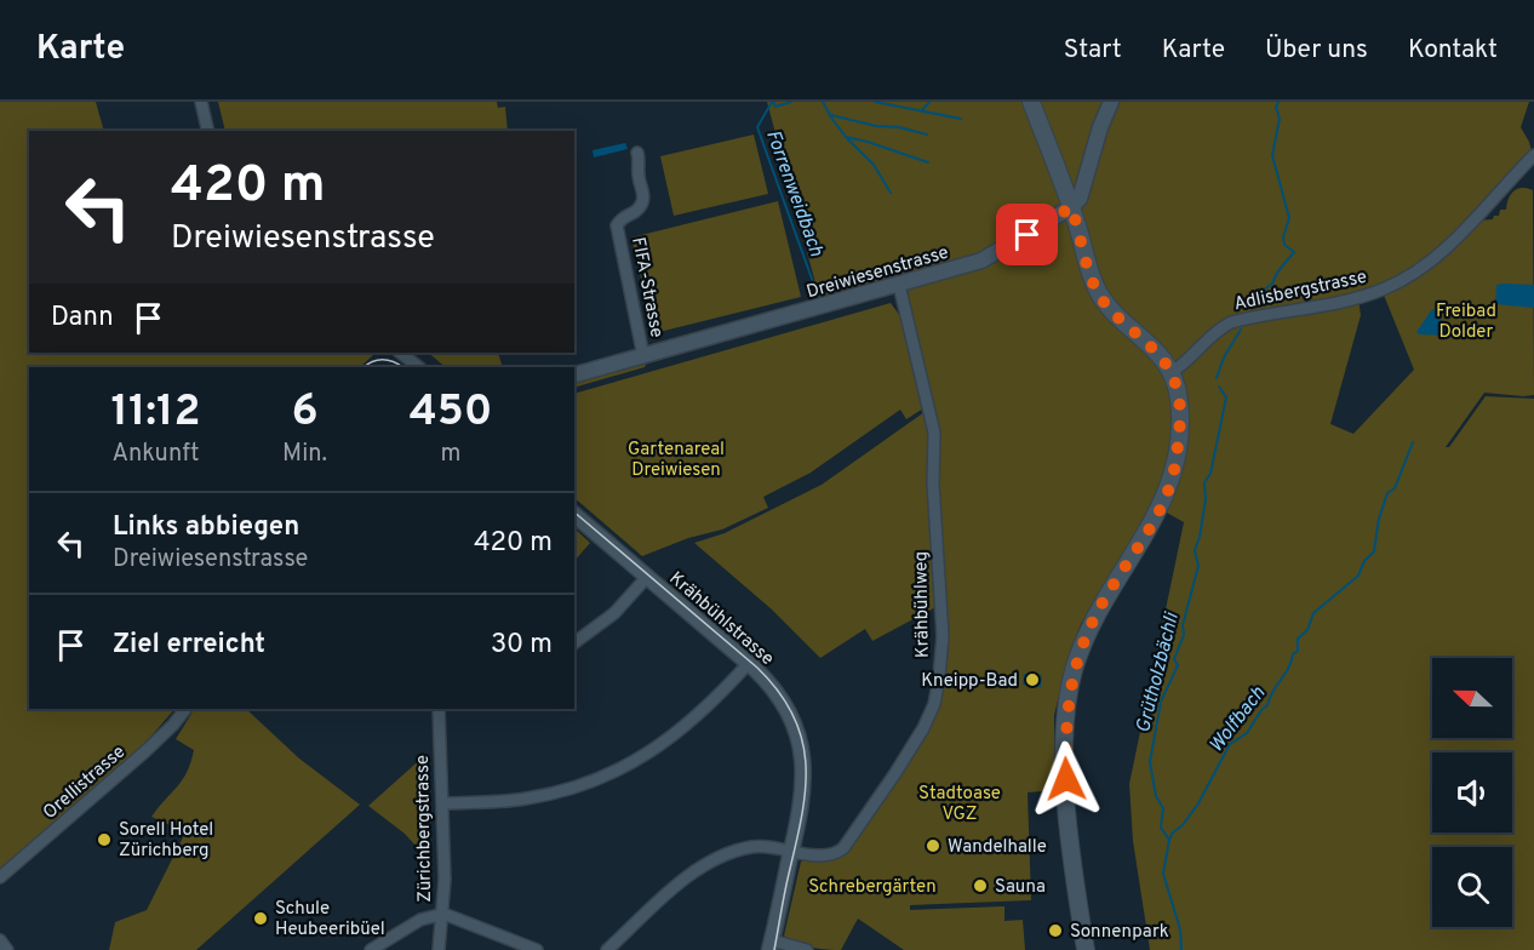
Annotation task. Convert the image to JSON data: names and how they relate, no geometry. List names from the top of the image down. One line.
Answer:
{"streets":{"street":["Dreiwiesenstrasse","FIFA-Strasse","Adlisbergstrasse","Krähbühlweg","Krähbühlstrasse","Orellistrasse","Zürichbergstrasse"]},"crossings":[["Dreiwiesenstrasse","FIFA-Strasse"],["Dreiwiesenstrasse","Krähbühlweg"],["Krähbühlweg","Krähbühlstrasse"]],"water":["Forrenweidbach","Grütholzbächli","Wolfbach"],"parks":["Freibad Dolder","Gartenareal Dreiwiesen","Stadtoase VGZ","Schrebergärten"],"places":["Kneipp-Bad","Sorell Hotel Zürichberg","Wandelhalle","Sauna","Schule Heubeeribüel","Sonnenpark"],"north":"left","page":{"header":"Karte","nav":["Start","Karte","Über uns","Kontakt"],"turn":["420 m","Dreiwiesenstrasse"],"then":"Dann","eta":["11:12","Ankunft","6","Min.","450","m"],"list":[{"name":"Links abbiegen","note":"Dreiwiesenstrasse","value":"420 m"},{"name":"Ziel erreicht","value":"30 m"}]}}
